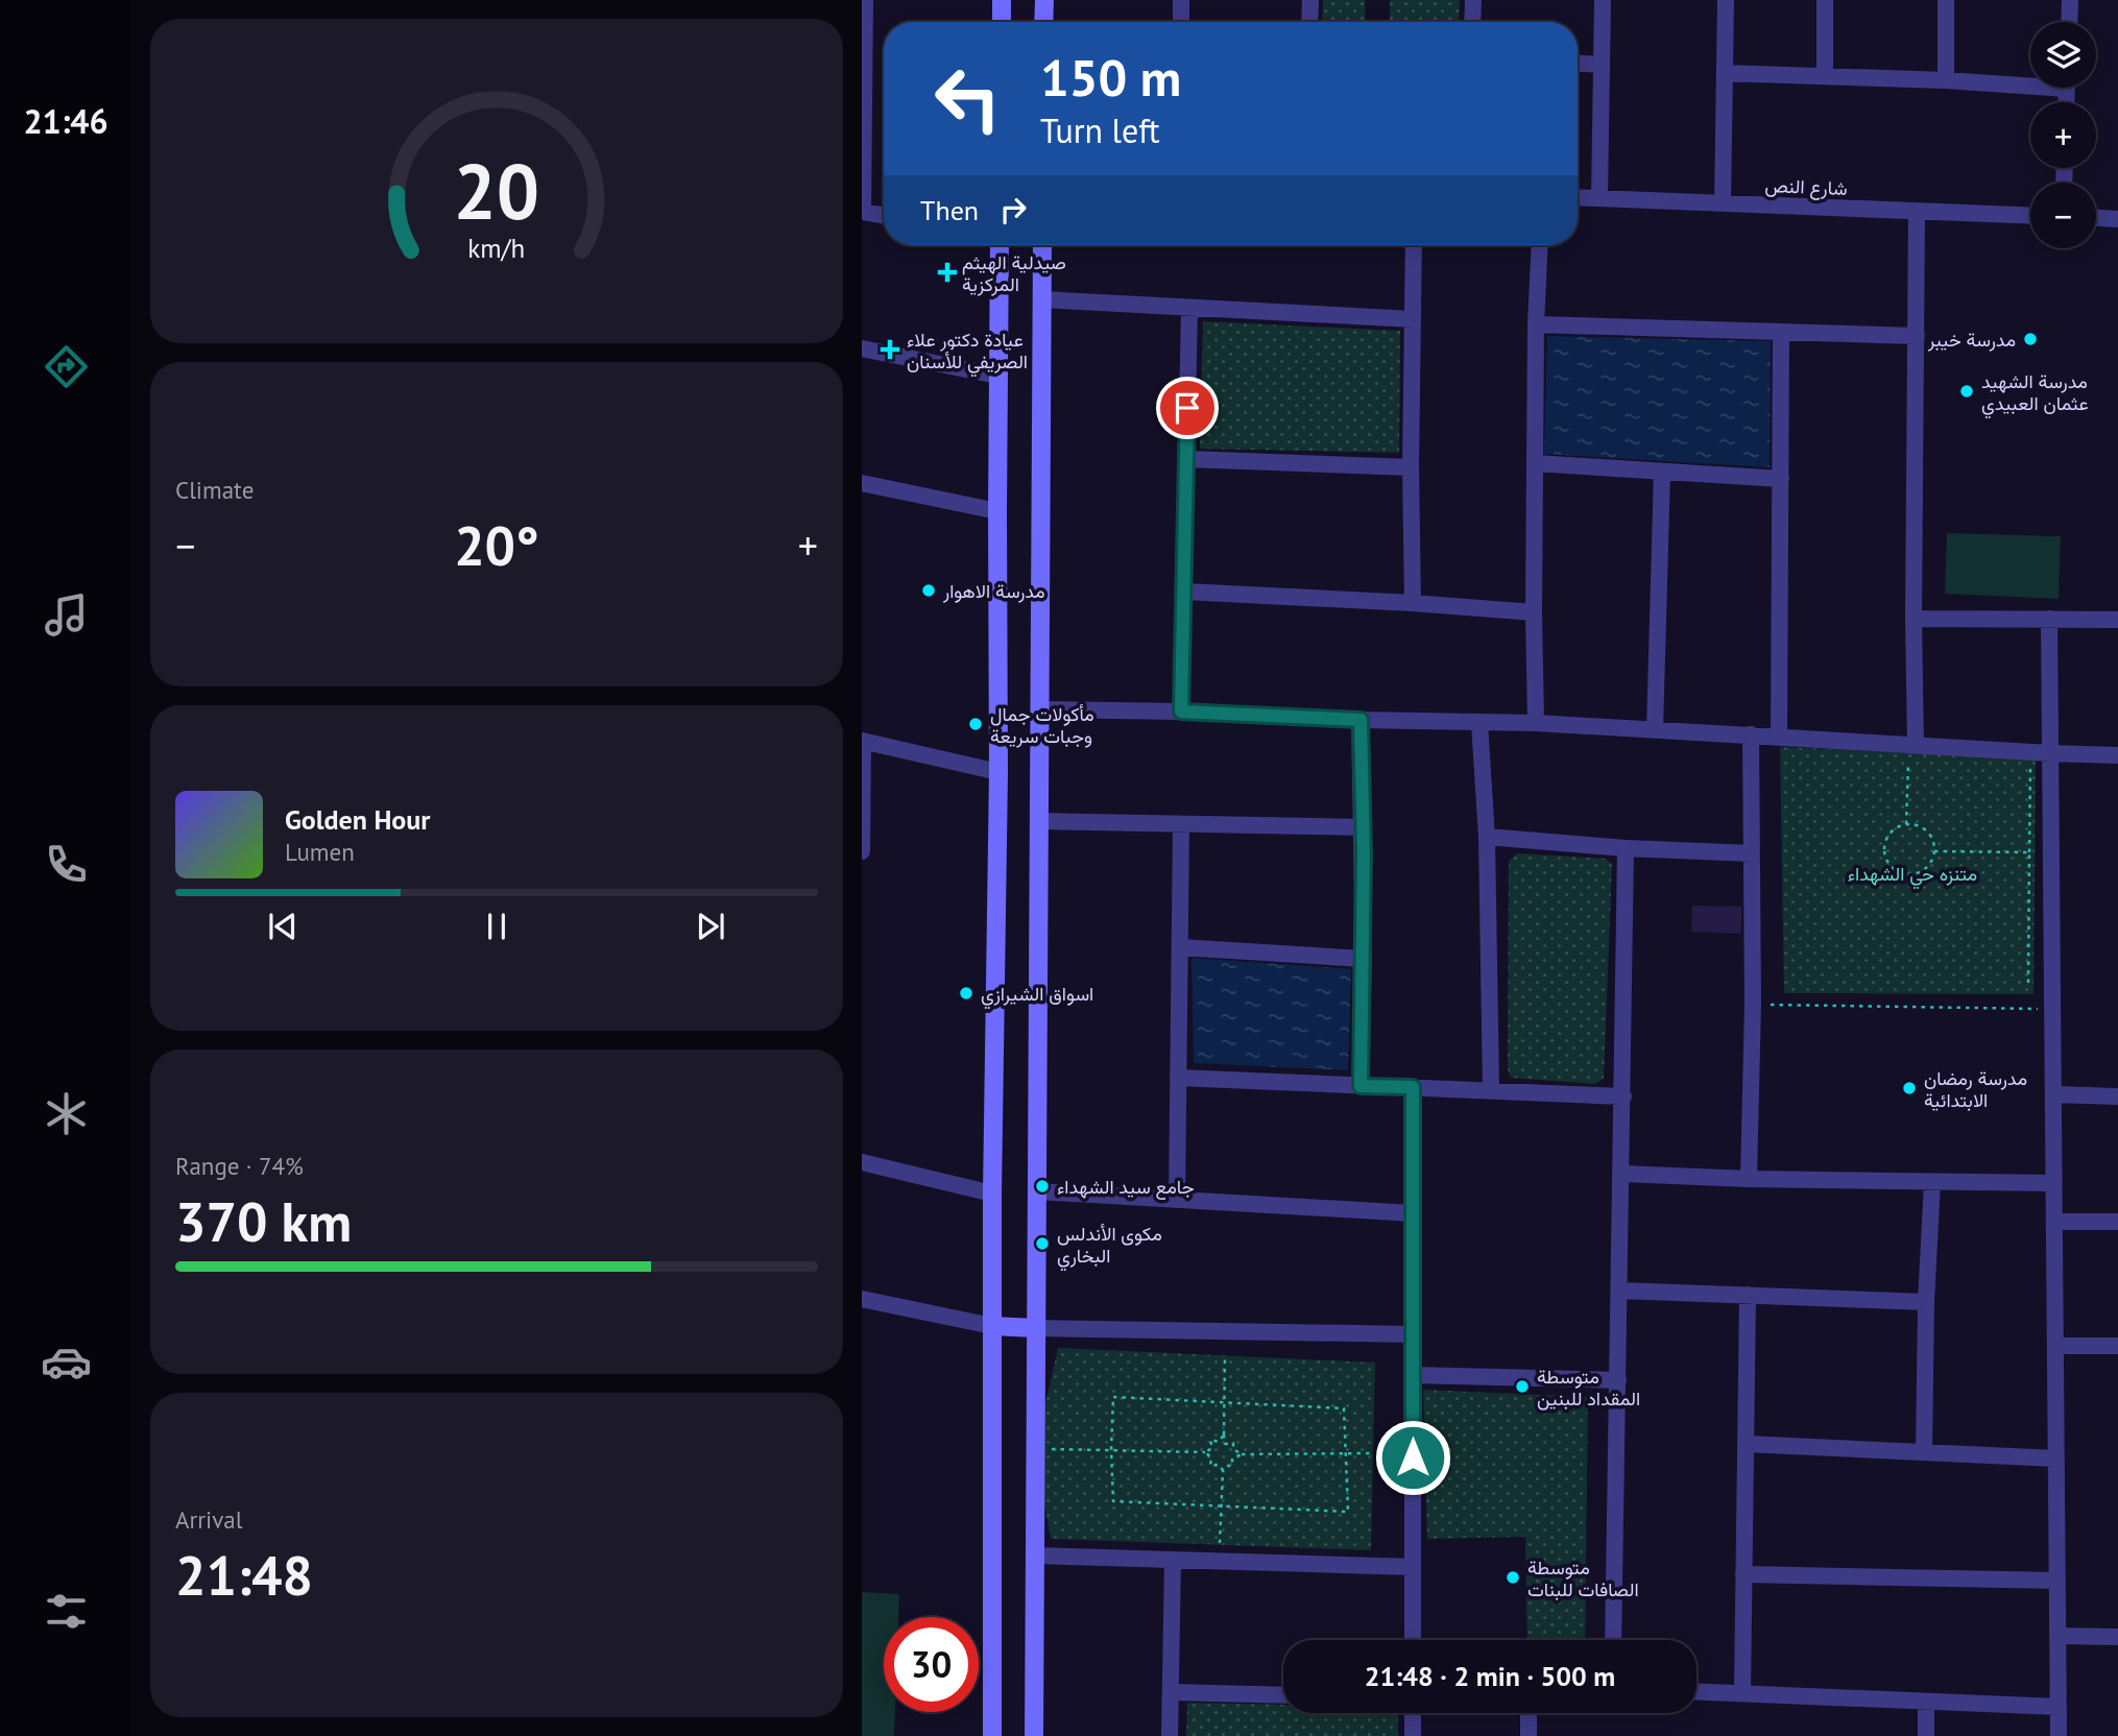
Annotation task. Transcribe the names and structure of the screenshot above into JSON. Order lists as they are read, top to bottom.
{
  "streets": {
    "street": ["شارع النص"]
  },
  "parks": ["متنزه حي الشهداء"],
  "places": {
    "health": ["صيدلية الهيثم المركزية", "عيادة دكتور علاء الصريفي للأسنان"],
    "other": [
      "مدرسة خيبر",
      "مدرسة الشهيد عثمان العبيدي",
      "مدرسة الاهوار",
      "مأكولات جمال وجبات سريعة",
      "اسواق الشيرازي",
      "مدرسة رمضان الابتدائية",
      "جامع سيد الشهداء",
      "مكوى الأندلس البخاري",
      "متوسطة المقداد للبنين",
      "متوسطة الصافات للبنات"
    ]
  },
  "page": {
    "tabs": "21:46",
    "map_buttons": ["+", "−"],
    "turn": ["150 m", "Turn left"],
    "then": "Then",
    "tile": [
      "Climate",
      ["Range · 74%", "370 km"],
      ["Arrival", "21:48"]
    ],
    "heat": ["−", "20°", "+"],
    "song": ["Golden Hour", "Lumen"],
    "limit": "30",
    "trip": "21:48 · 2 min · 500 m",
    "gauge": ["20", "km/h"]
  }
}
